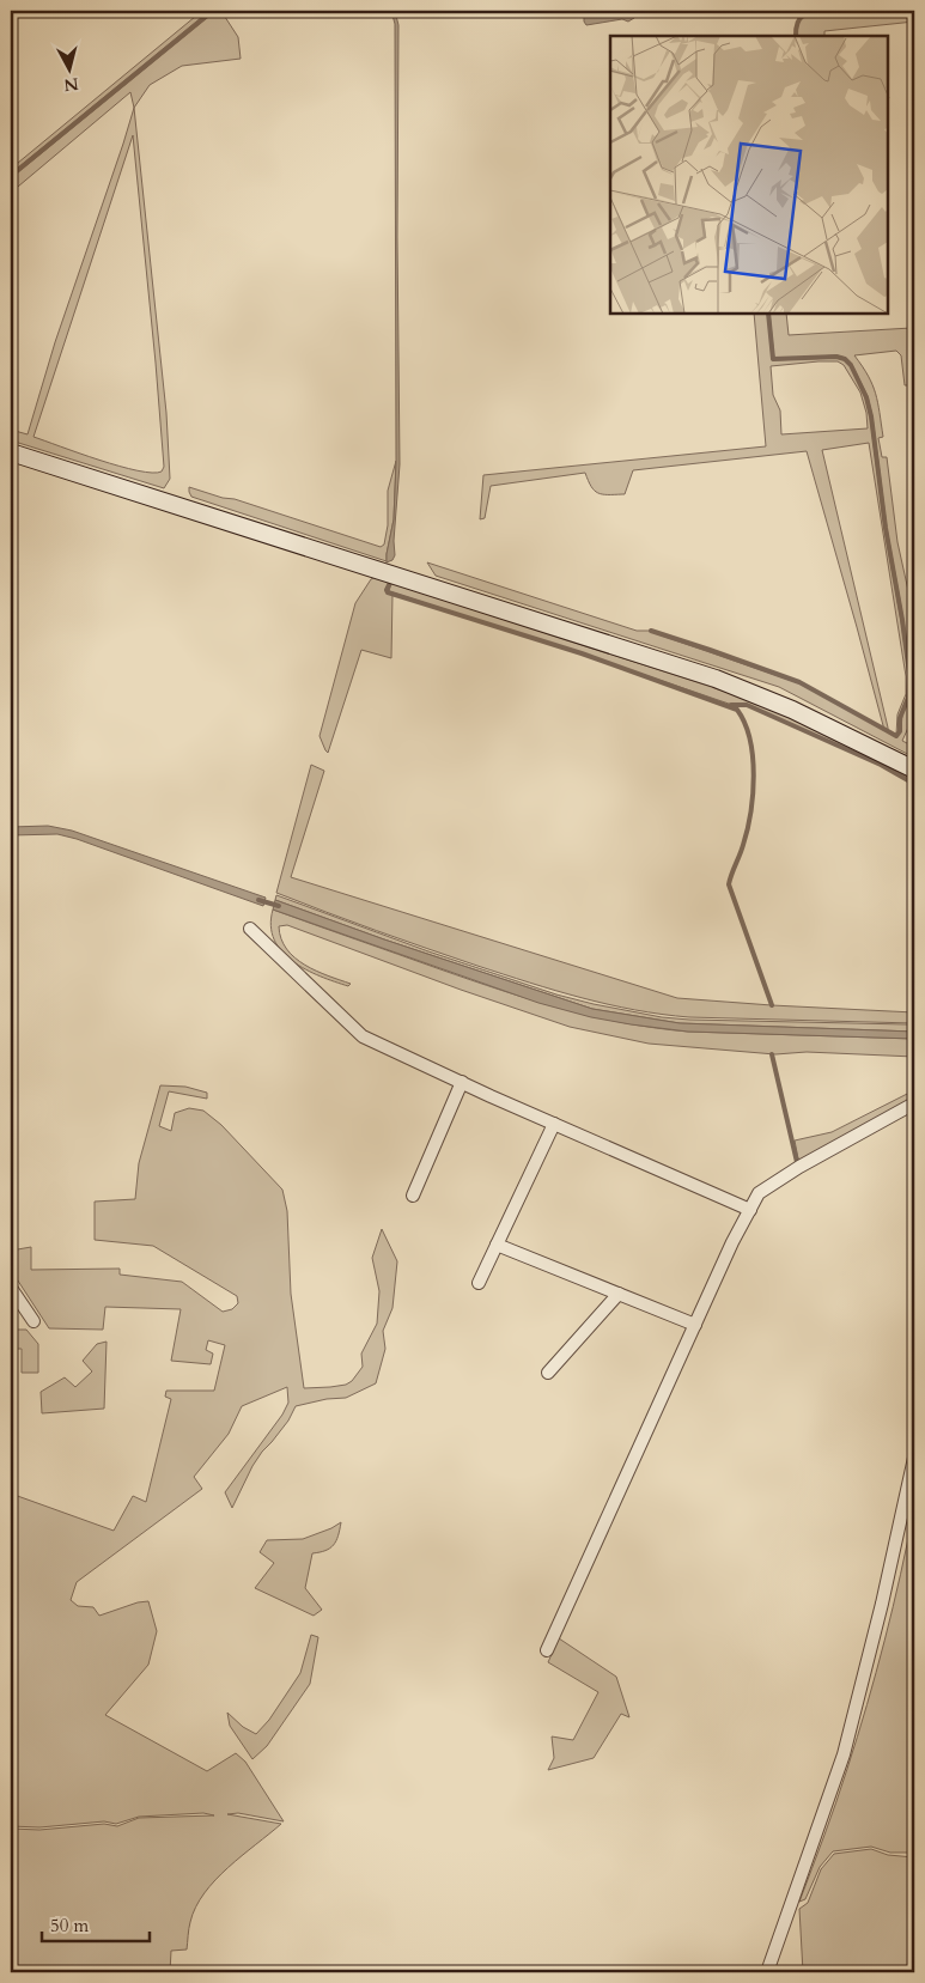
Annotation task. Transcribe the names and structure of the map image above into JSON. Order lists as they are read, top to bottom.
{
  "scale_bar": "50 m",
  "north": "bottom"
}
